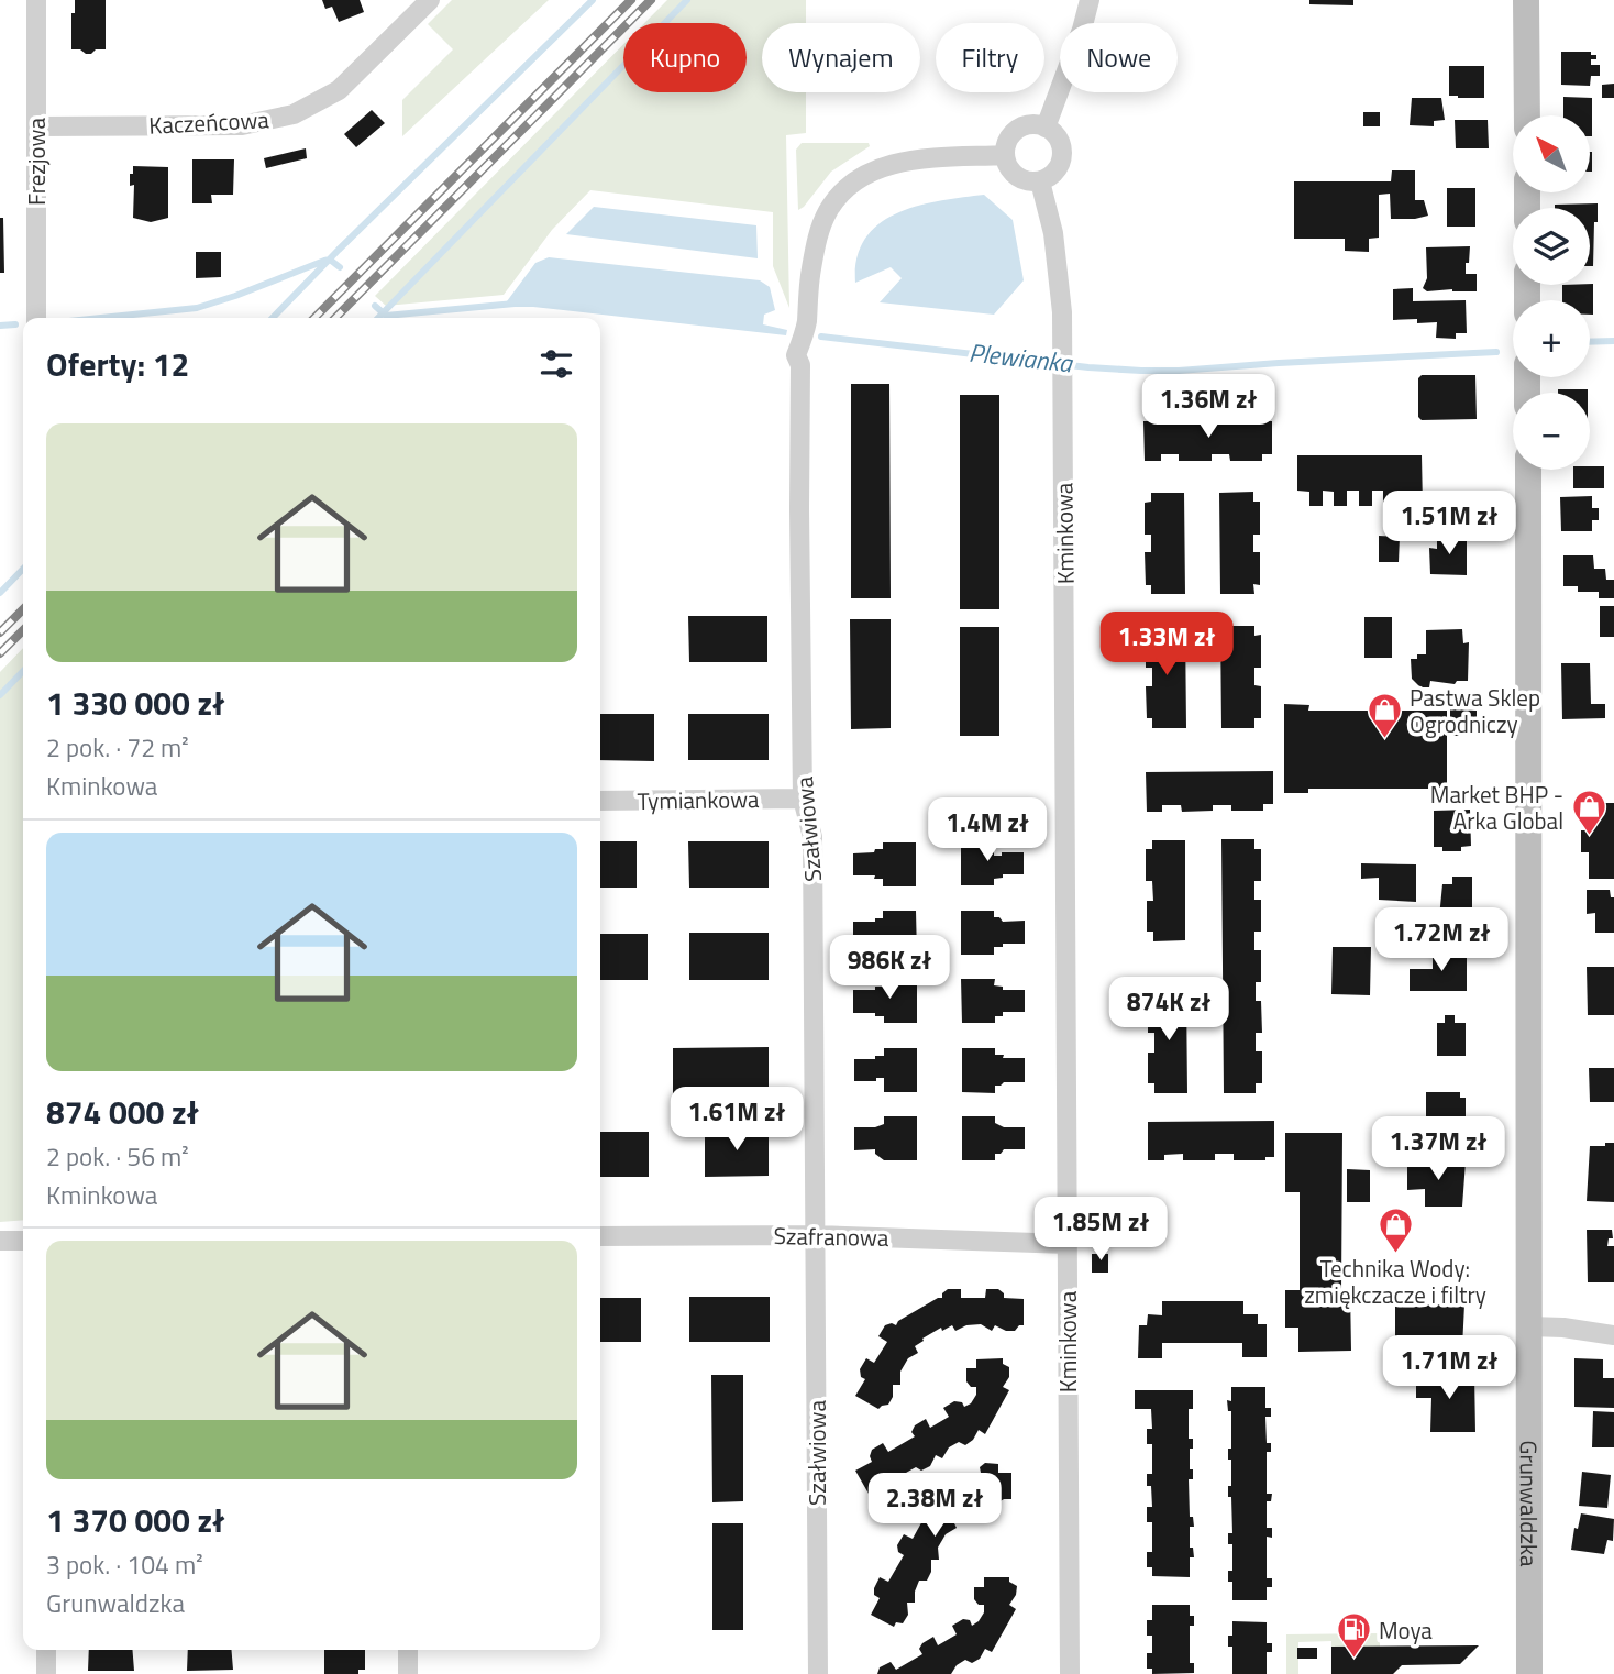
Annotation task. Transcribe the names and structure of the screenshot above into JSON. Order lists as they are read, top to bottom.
{
  "streets": {
    "street": [
      "Kaczeńcowa",
      "Frezjowa",
      "Kminkowa",
      "Tymiankowa",
      "Szałwiowa",
      "Szafranowa",
      "Grunwaldzka"
    ]
  },
  "crossings": [
    ["Kaczeńcowa", "Frezjowa"],
    ["Kminkowa", "Szałwiowa"],
    ["Kminkowa", "Szafranowa"],
    ["Tymiankowa", "Szałwiowa"],
    ["Szałwiowa", "Szafranowa"]
  ],
  "water": ["Plewianka"],
  "places": {
    "shop": ["Pastwa Sklep Ogrodniczy", "Market BHP - Arka Global", "Technika Wody: zmiękczacze i filtry"],
    "fuel station": ["Moya"]
  },
  "north": "top left",
  "page": {
    "chip": [
      "Kupno",
      "Wynajem",
      "Filtry",
      "Nowe"
    ],
    "map_buttons": ["+", "−"],
    "heading": "Oferty: 12",
    "price": [
      "1.36M zł",
      "1.51M zł",
      "1.33M zł",
      "1.4M zł",
      "1.72M zł",
      "986K zł",
      "874K zł",
      "1.61M zł",
      "1.37M zł",
      "1.85M zł",
      "1.71M zł",
      "2.38M zł"
    ],
    "list": [
      {
        "name": "1 330 000 zł",
        "note": "2 pok. · 72 m² · Kminkowa"
      },
      {
        "name": "874 000 zł",
        "note": "2 pok. · 56 m² · Kminkowa"
      },
      {
        "name": "1 370 000 zł",
        "note": "3 pok. · 104 m² · Grunwaldzka"
      }
    ]
  }
}
